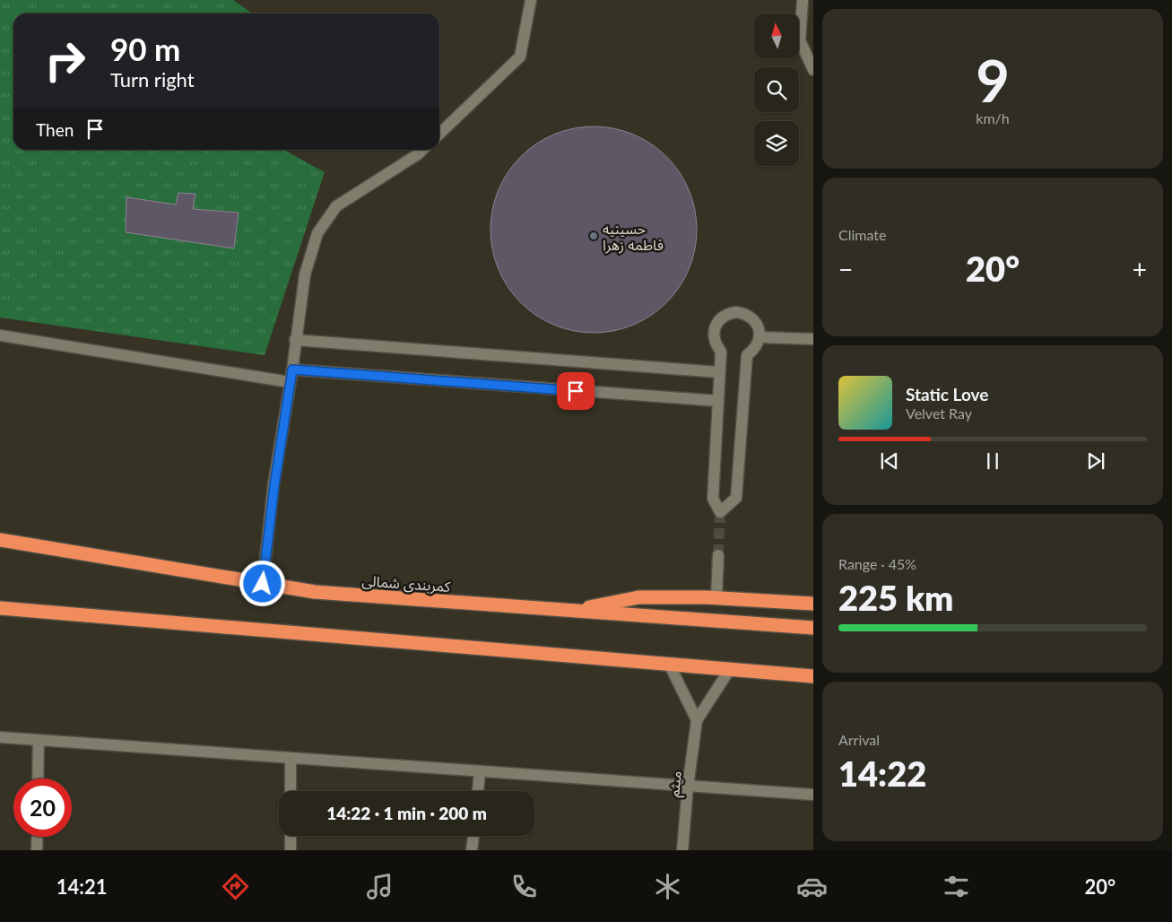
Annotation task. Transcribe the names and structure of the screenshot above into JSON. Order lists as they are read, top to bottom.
{
  "streets": {
    "highway": ["کمربندی شمالی"],
    "street": ["میثم"]
  },
  "places": ["حسینیه فاطمه زهرا"],
  "north": "top",
  "page": {
    "tile": [
      ["9", "km/h"],
      "Climate",
      ["Range · 45%", "225 km"],
      ["Arrival", "14:22"]
    ],
    "turn": ["90 m", "Turn right"],
    "then": "Then",
    "heat": ["−", "20°", "+"],
    "song": ["Static Love", "Velvet Ray"],
    "limit": "20",
    "trip": "14:22 · 1 min · 200 m",
    "tabs": ["14:21", "20°"]
  }
}
